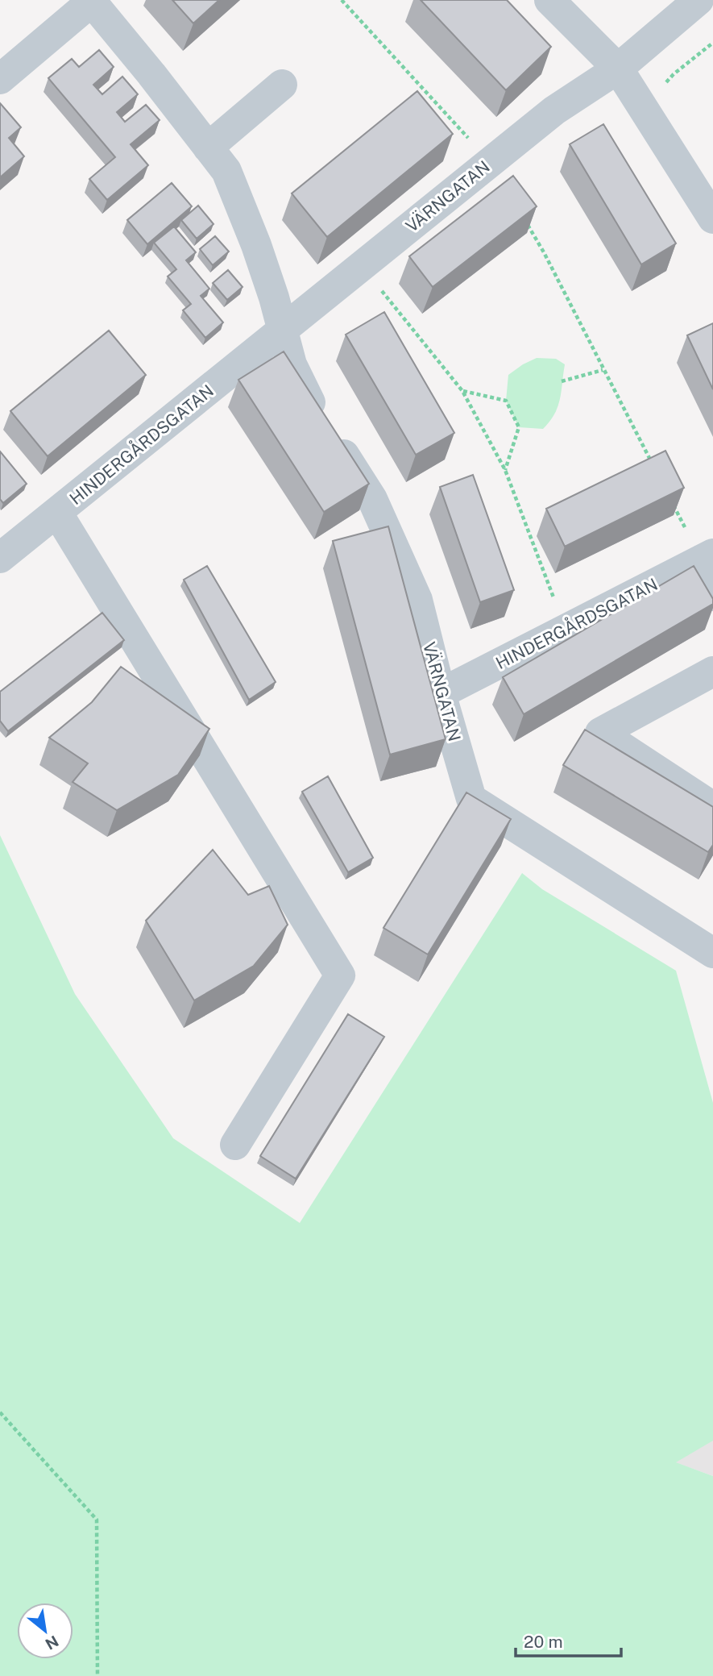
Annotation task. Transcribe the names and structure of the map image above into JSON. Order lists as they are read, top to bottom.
{
  "streets": {
    "street": ["VÄRNGATAN", "HINDERGÅRDSGATAN"]
  },
  "crossings": [
    ["VÄRNGATAN", "HINDERGÅRDSGATAN"]
  ],
  "scale_bar": "20 m",
  "north": "bottom right"
}
